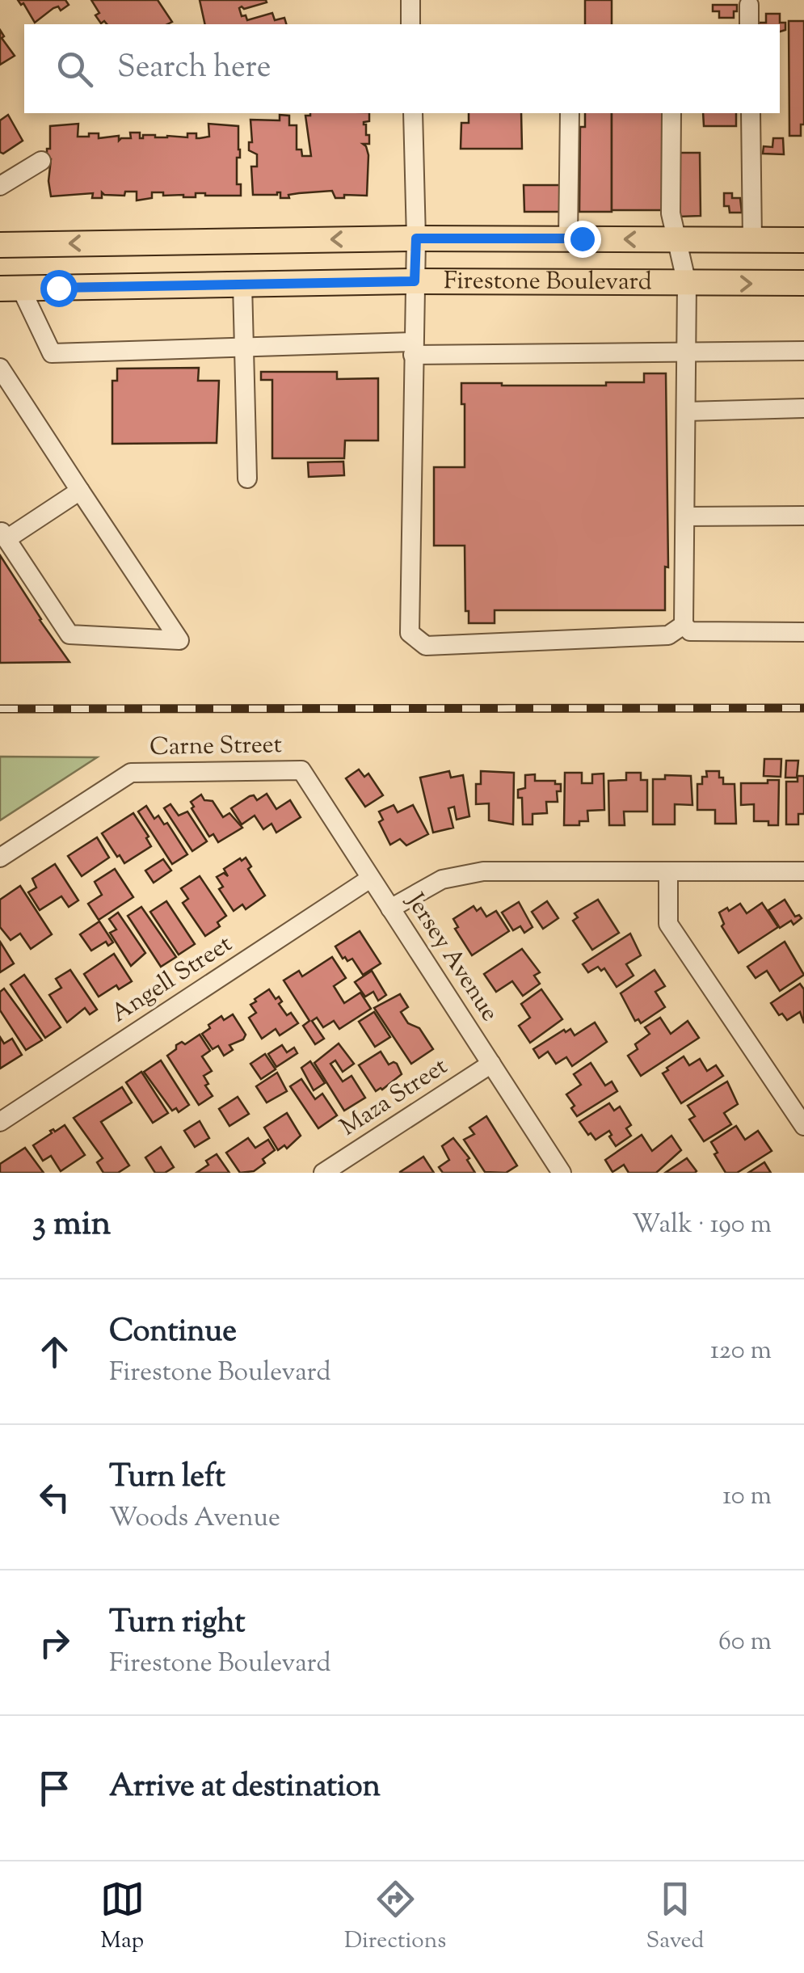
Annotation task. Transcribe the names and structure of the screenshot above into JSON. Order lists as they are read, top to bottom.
{
  "streets": {
    "main road": ["Firestone Boulevard"],
    "street": [
      "Carne Street",
      "Jersey Avenue",
      "Angell Street",
      "Maza Street"
    ]
  },
  "crossings": [
    ["Carne Street", "Jersey Avenue"],
    ["Jersey Avenue", "Angell Street"],
    ["Jersey Avenue", "Maza Street"]
  ],
  "page": {
    "search": "Search here",
    "heading": ["3 min", "Walk · 190 m"],
    "list": [
      ["Continue", "Firestone Boulevard", "120 m"],
      ["Turn left", "Woods Avenue", "10 m"],
      ["Turn right", "Firestone Boulevard", "60 m"],
      "Arrive at destination"
    ],
    "nav": ["Map", "Directions", "Saved"]
  }
}
